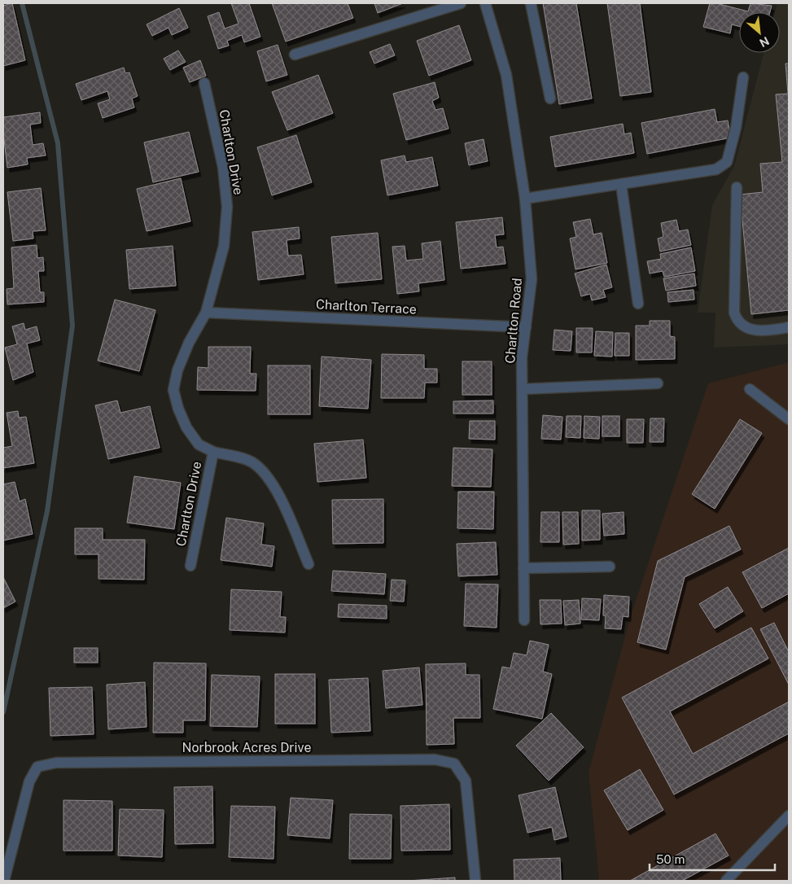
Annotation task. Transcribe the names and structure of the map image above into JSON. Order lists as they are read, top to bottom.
{
  "streets": {
    "street": [
      "Charlton Drive",
      "Charlton Terrace",
      "Charlton Road",
      "Norbrook Acres Drive"
    ]
  },
  "crossings": [
    ["Charlton Drive", "Charlton Terrace"],
    ["Charlton Terrace", "Charlton Road"]
  ],
  "scale_bar": "50 m",
  "north": "bottom right"
}
